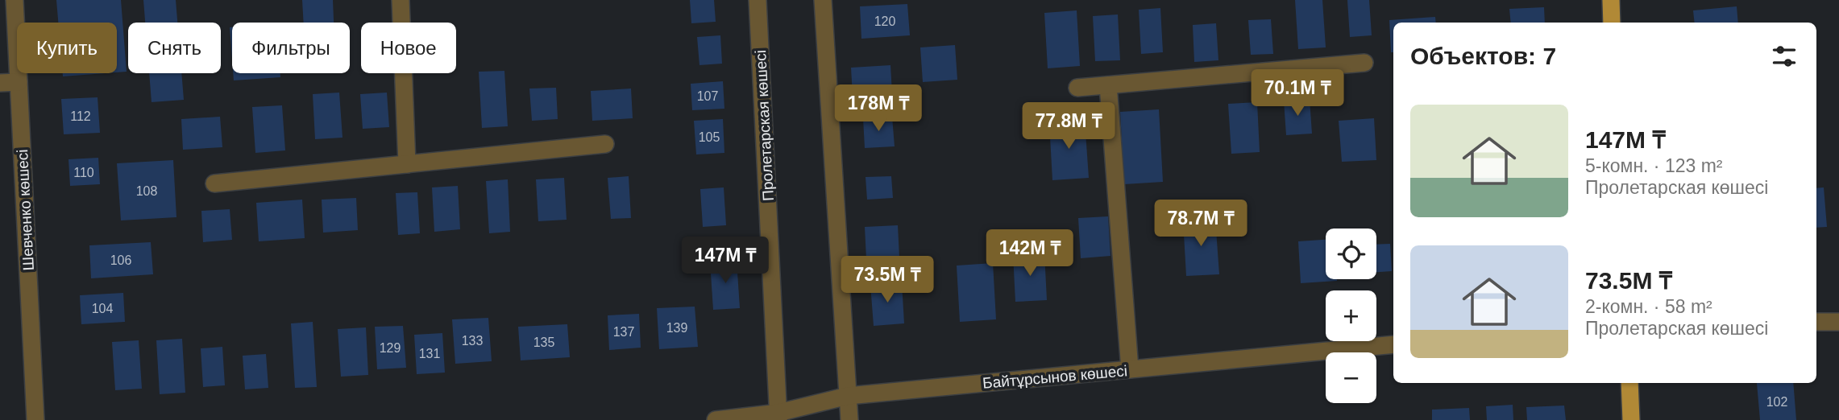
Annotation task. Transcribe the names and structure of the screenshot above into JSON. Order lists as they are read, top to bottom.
{
  "streets": {
    "street": ["Пролетарская көшесі", "Шевченко көшесі", "Байтұрсынов көшесі"]
  },
  "crossings": [
    ["Пролетарская көшесі", "Байтұрсынов көшесі"]
  ],
  "house_numbers": [
    "120",
    "107",
    "112",
    "105",
    "110",
    "108",
    "106",
    "104",
    "139",
    "137",
    "133",
    "135",
    "129",
    "131",
    "102"
  ],
  "page": {
    "chip": [
      "Купить",
      "Снять",
      "Фильтры",
      "Новое"
    ],
    "heading": "Объектов: 7",
    "price": [
      "70.1M ₸",
      "178M ₸",
      "77.8M ₸",
      "78.7M ₸",
      "142M ₸",
      "147M ₸",
      "73.5M ₸"
    ],
    "list": [
      {
        "name": "147M ₸",
        "note": "5-комн. · 123 m² · Пролетарская көшесі"
      },
      {
        "name": "73.5M ₸",
        "note": "2-комн. · 58 m² · Пролетарская көшесі"
      }
    ],
    "map_buttons": ["+", "−"]
  }
}
